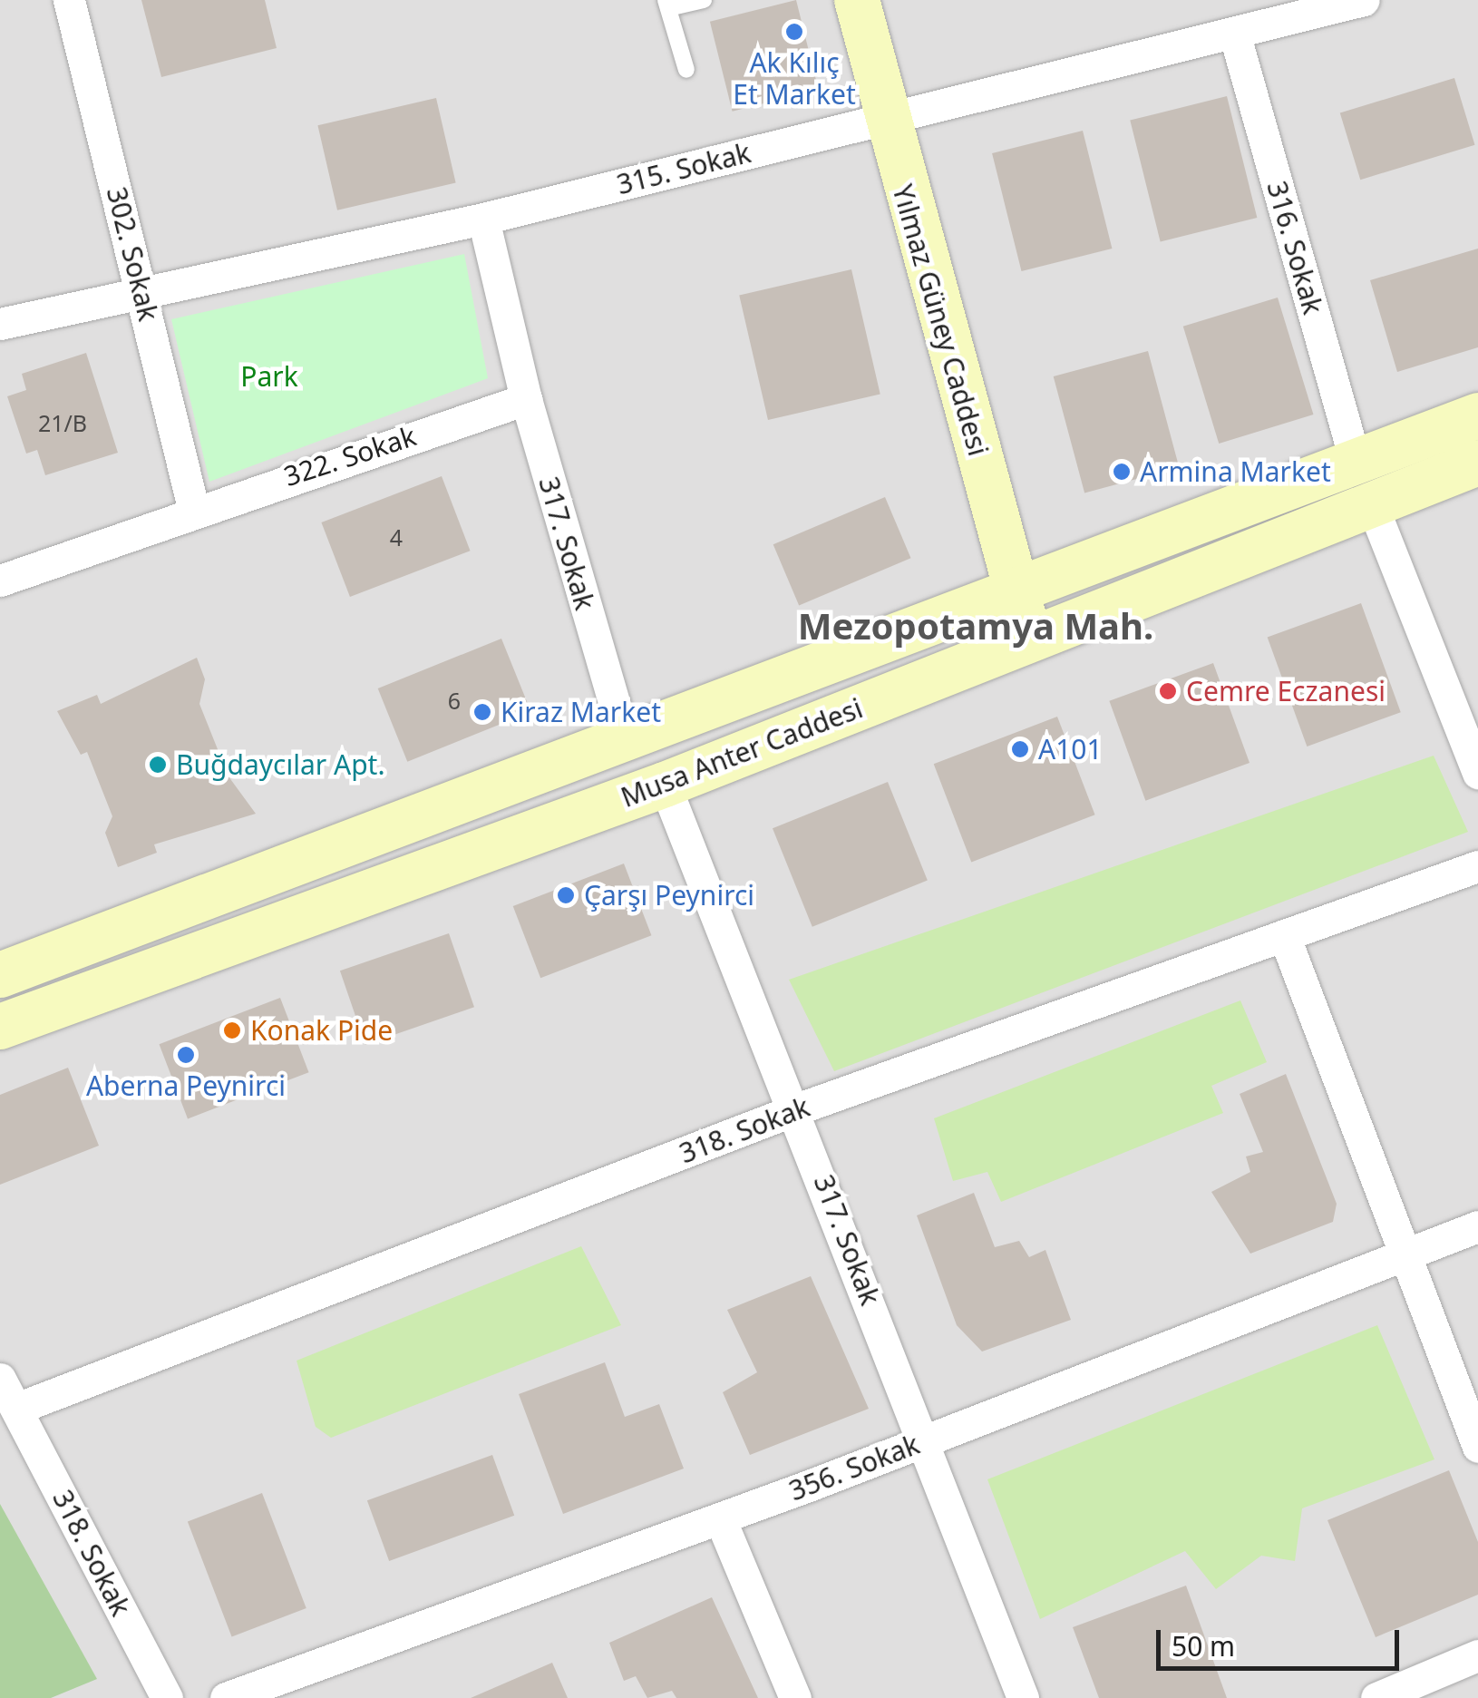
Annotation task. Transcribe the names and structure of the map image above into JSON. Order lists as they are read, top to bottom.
{
  "streets": {
    "main road": ["Yılmaz Güney Caddesi", "Musa Anter Caddesi"],
    "street": [
      "315. Sokak",
      "316. Sokak",
      "302. Sokak",
      "322. Sokak",
      "317. Sokak",
      "318. Sokak",
      "356. Sokak"
    ]
  },
  "crossings": [
    ["315. Sokak", "316. Sokak"],
    ["315. Sokak", "302. Sokak"],
    ["315. Sokak", "Yılmaz Güney Caddesi"],
    ["316. Sokak", "Musa Anter Caddesi"],
    ["302. Sokak", "322. Sokak"],
    ["Yılmaz Güney Caddesi", "Musa Anter Caddesi"],
    ["322. Sokak", "317. Sokak"],
    ["317. Sokak", "Musa Anter Caddesi"],
    ["317. Sokak", "318. Sokak"],
    ["317. Sokak", "356. Sokak"]
  ],
  "districts": ["Mezopotamya Mah."],
  "parks": ["Park"],
  "places": [
    "Ak Kılıç Et Market",
    "Armina Market",
    "Cemre Eczanesi",
    "Kiraz Market",
    "A101",
    "Buğdaycılar Apt.",
    "Çarşı Peynirci",
    "Konak Pide",
    "Aberna Peynirci"
  ],
  "house_numbers": ["21/B", "4", "6"],
  "scale_bar": "50 m"
}
